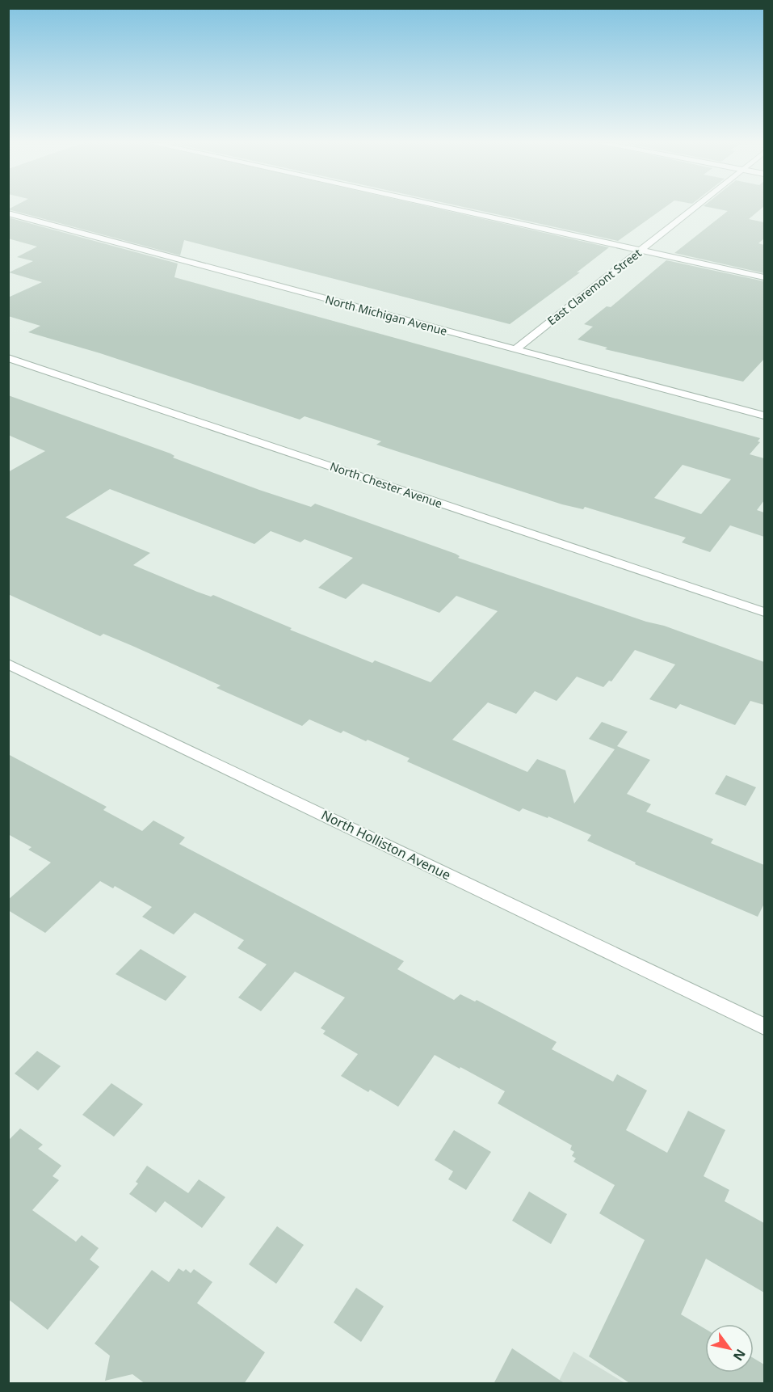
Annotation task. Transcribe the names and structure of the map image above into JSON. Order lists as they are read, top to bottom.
{
  "streets": {
    "street": [
      "East Claremont Street",
      "North Michigan Avenue",
      "North Chester Avenue",
      "North Holliston Avenue"
    ]
  },
  "crossings": [
    ["East Claremont Street", "North Michigan Avenue"]
  ],
  "north": "bottom right"
}
